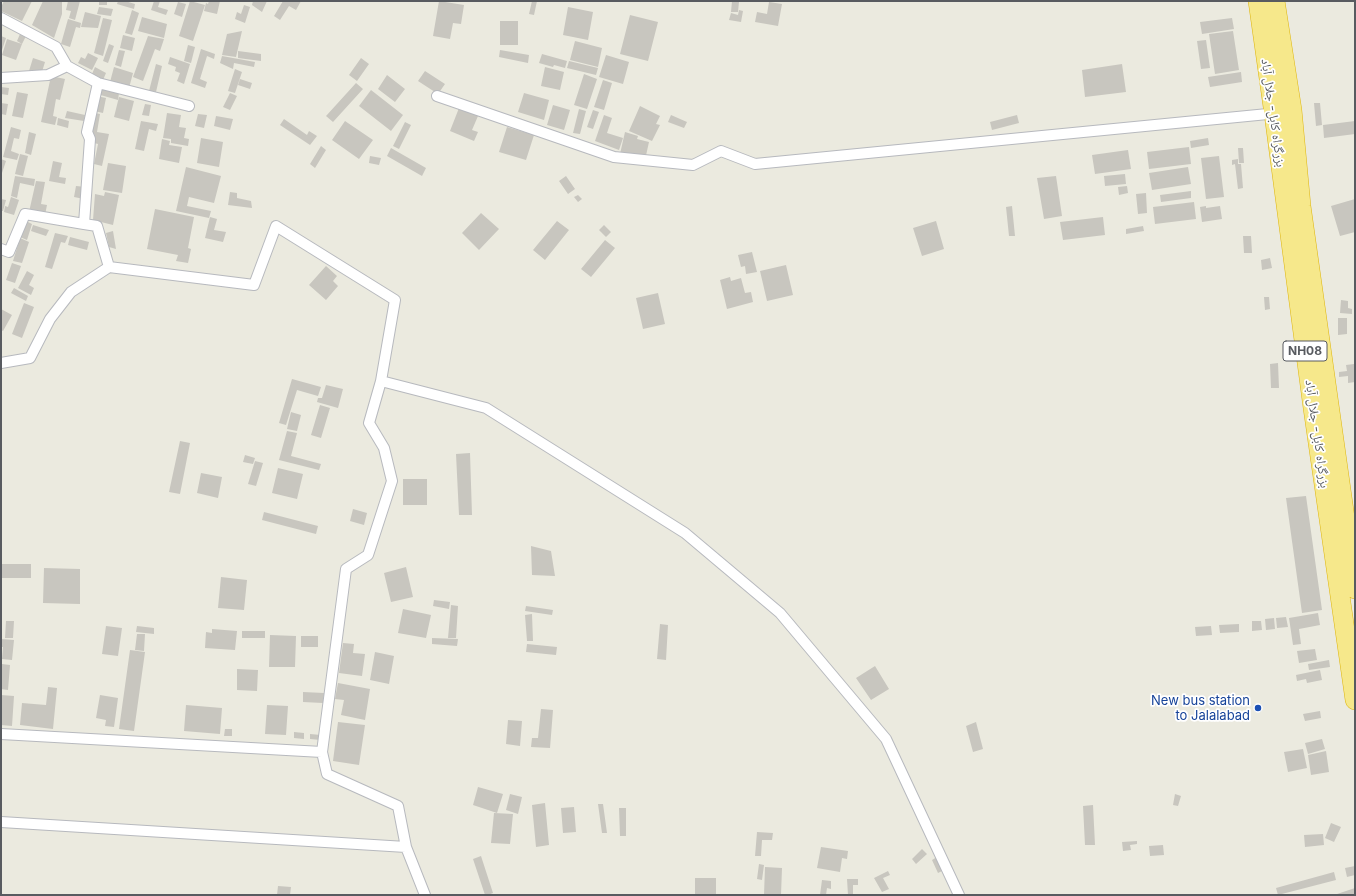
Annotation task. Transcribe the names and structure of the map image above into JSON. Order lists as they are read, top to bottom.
{
  "streets": {
    "highway": ["بزرگراه کابل- جلال آباد", "NH08"]
  },
  "places": ["New bus station to Jalalabad"]
}
